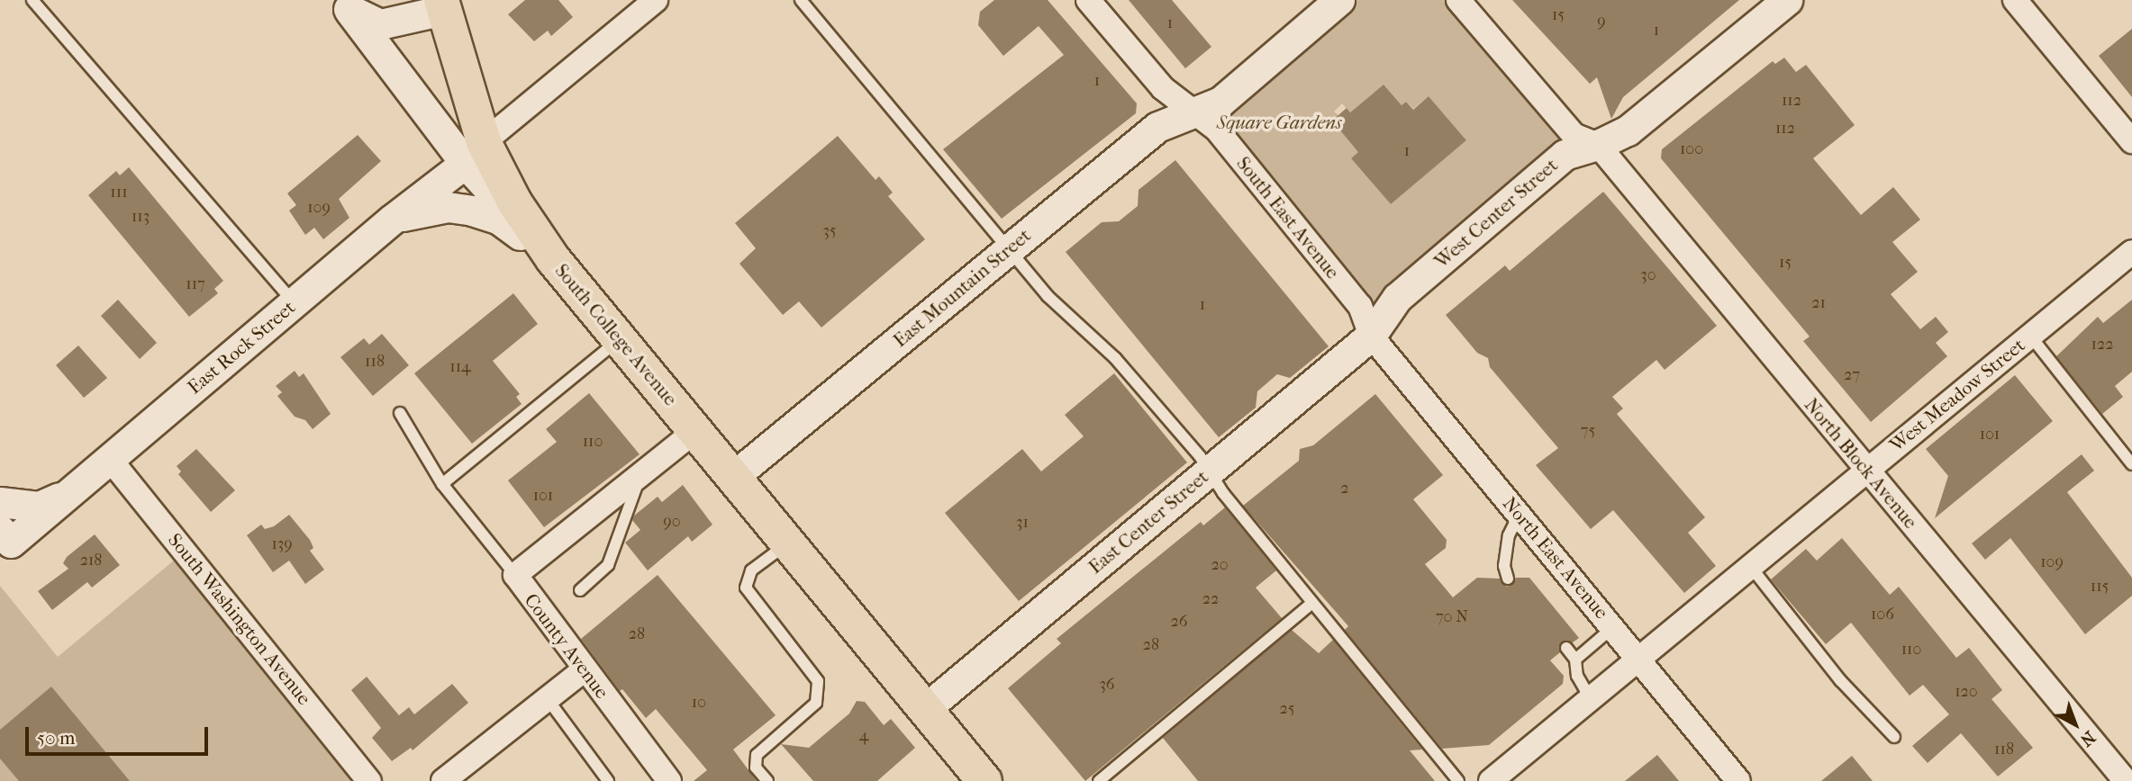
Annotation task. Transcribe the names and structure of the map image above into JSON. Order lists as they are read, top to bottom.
{
  "streets": {
    "main road": ["South College Avenue"],
    "street": [
      "West Center Street",
      "South East Avenue",
      "East Mountain Street",
      "East Rock Street",
      "West Meadow Street",
      "North Block Avenue",
      "East Center Street",
      "North East Avenue",
      "South Washington Avenue",
      "County Avenue"
    ]
  },
  "crossings": [
    ["West Center Street", "South East Avenue"],
    ["West Center Street", "North Block Avenue"],
    ["West Center Street", "East Center Street"],
    ["West Center Street", "North East Avenue"],
    ["South East Avenue", "East Mountain Street"],
    ["South East Avenue", "East Center Street"],
    ["South East Avenue", "North East Avenue"],
    ["East Mountain Street", "South College Avenue"],
    ["South College Avenue", "East Rock Street"],
    ["South College Avenue", "East Center Street"],
    ["South College Avenue", "County Avenue"],
    ["East Rock Street", "South Washington Avenue"],
    ["West Meadow Street", "North Block Avenue"],
    ["West Meadow Street", "North East Avenue"],
    ["East Center Street", "North East Avenue"]
  ],
  "parks": ["Square Gardens"],
  "house_numbers": [
    "15",
    "9",
    "1",
    "1",
    "1",
    "112",
    "112",
    "100",
    "1",
    "111",
    "109",
    "113",
    "35",
    "15",
    "30",
    "117",
    "21",
    "1",
    "122",
    "118",
    "114",
    "27",
    "75",
    "101",
    "110",
    "2",
    "101",
    "90",
    "31",
    "139",
    "218",
    "109",
    "20",
    "115",
    "22",
    "106",
    "70 N",
    "26",
    "28",
    "28",
    "110",
    "36",
    "120",
    "10",
    "25",
    "4",
    "118"
  ],
  "scale_bar": "50 m",
  "north": "bottom right"
}
